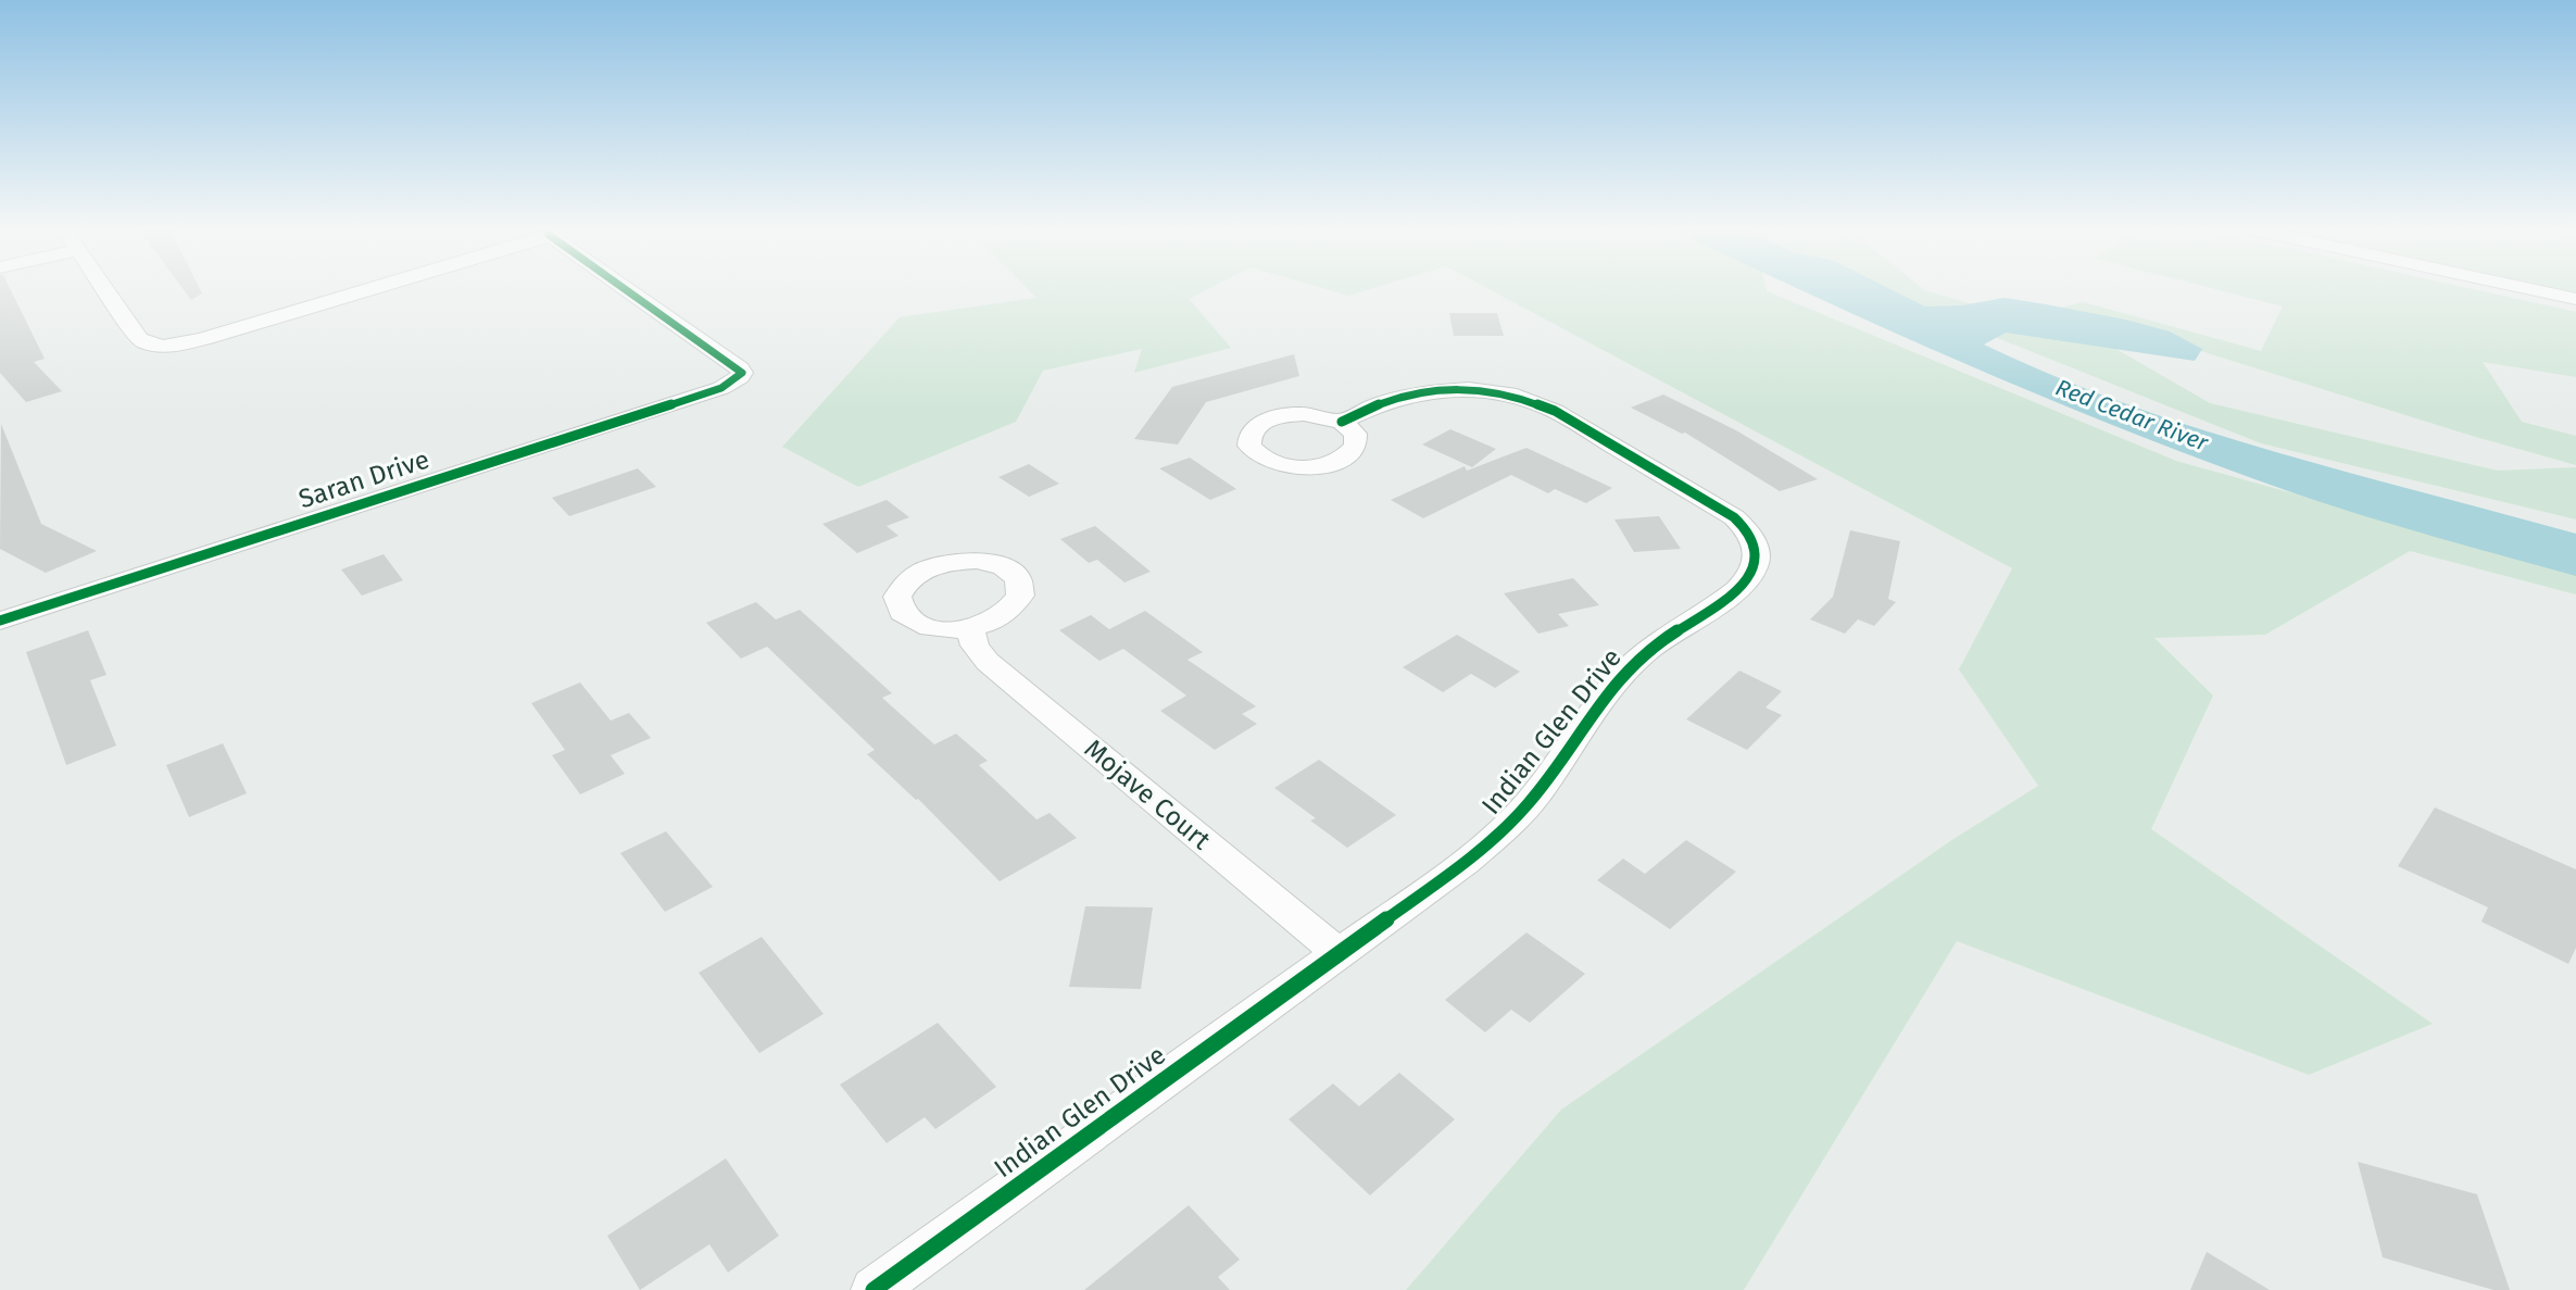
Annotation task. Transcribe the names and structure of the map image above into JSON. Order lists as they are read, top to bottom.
{
  "streets": {
    "street": ["Saran Drive", "Indian Glen Drive", "Mojave Court"]
  },
  "crossings": [
    ["Indian Glen Drive", "Mojave Court"]
  ],
  "water": ["Red Cedar River"]
}
